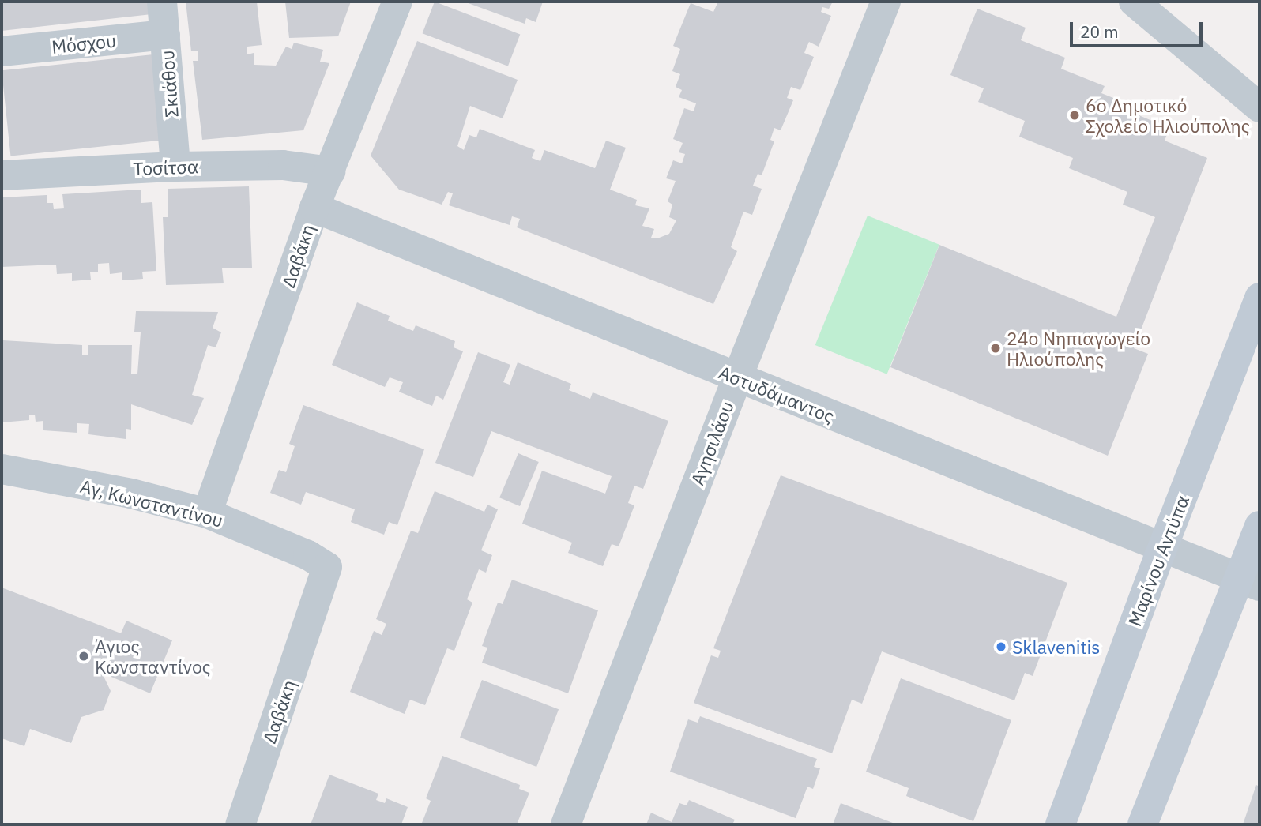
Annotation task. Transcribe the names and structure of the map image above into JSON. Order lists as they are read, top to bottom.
{
  "streets": {
    "main road": ["Μαρίνου Αντύπα"],
    "street": [
      "Μόσχου",
      "Σκιάθου",
      "Τοσίτσα",
      "Δαβάκη",
      "Αστυδάμαντος",
      "Αγησιλάου",
      "Αγ, Κωνσταντίνου"
    ]
  },
  "crossings": [
    ["Μόσχου", "Σκιάθου"],
    ["Σκιάθου", "Τοσίτσα"],
    ["Τοσίτσα", "Δαβάκη"],
    ["Δαβάκη", "Αστυδάμαντος"],
    ["Δαβάκη", "Αγ, Κωνσταντίνου"],
    ["Αστυδάμαντος", "Αγησιλάου"],
    ["Αστυδάμαντος", "Μαρίνου Αντύπα"]
  ],
  "places": [
    "6ο Δημοτικό Σχολείο Ηλιούπολης",
    "24ο Νηπιαγωγείο Ηλιούπολης",
    "Sklavenitis",
    "Άγιος Κωνσταντίνος"
  ],
  "scale_bar": "20 m"
}
